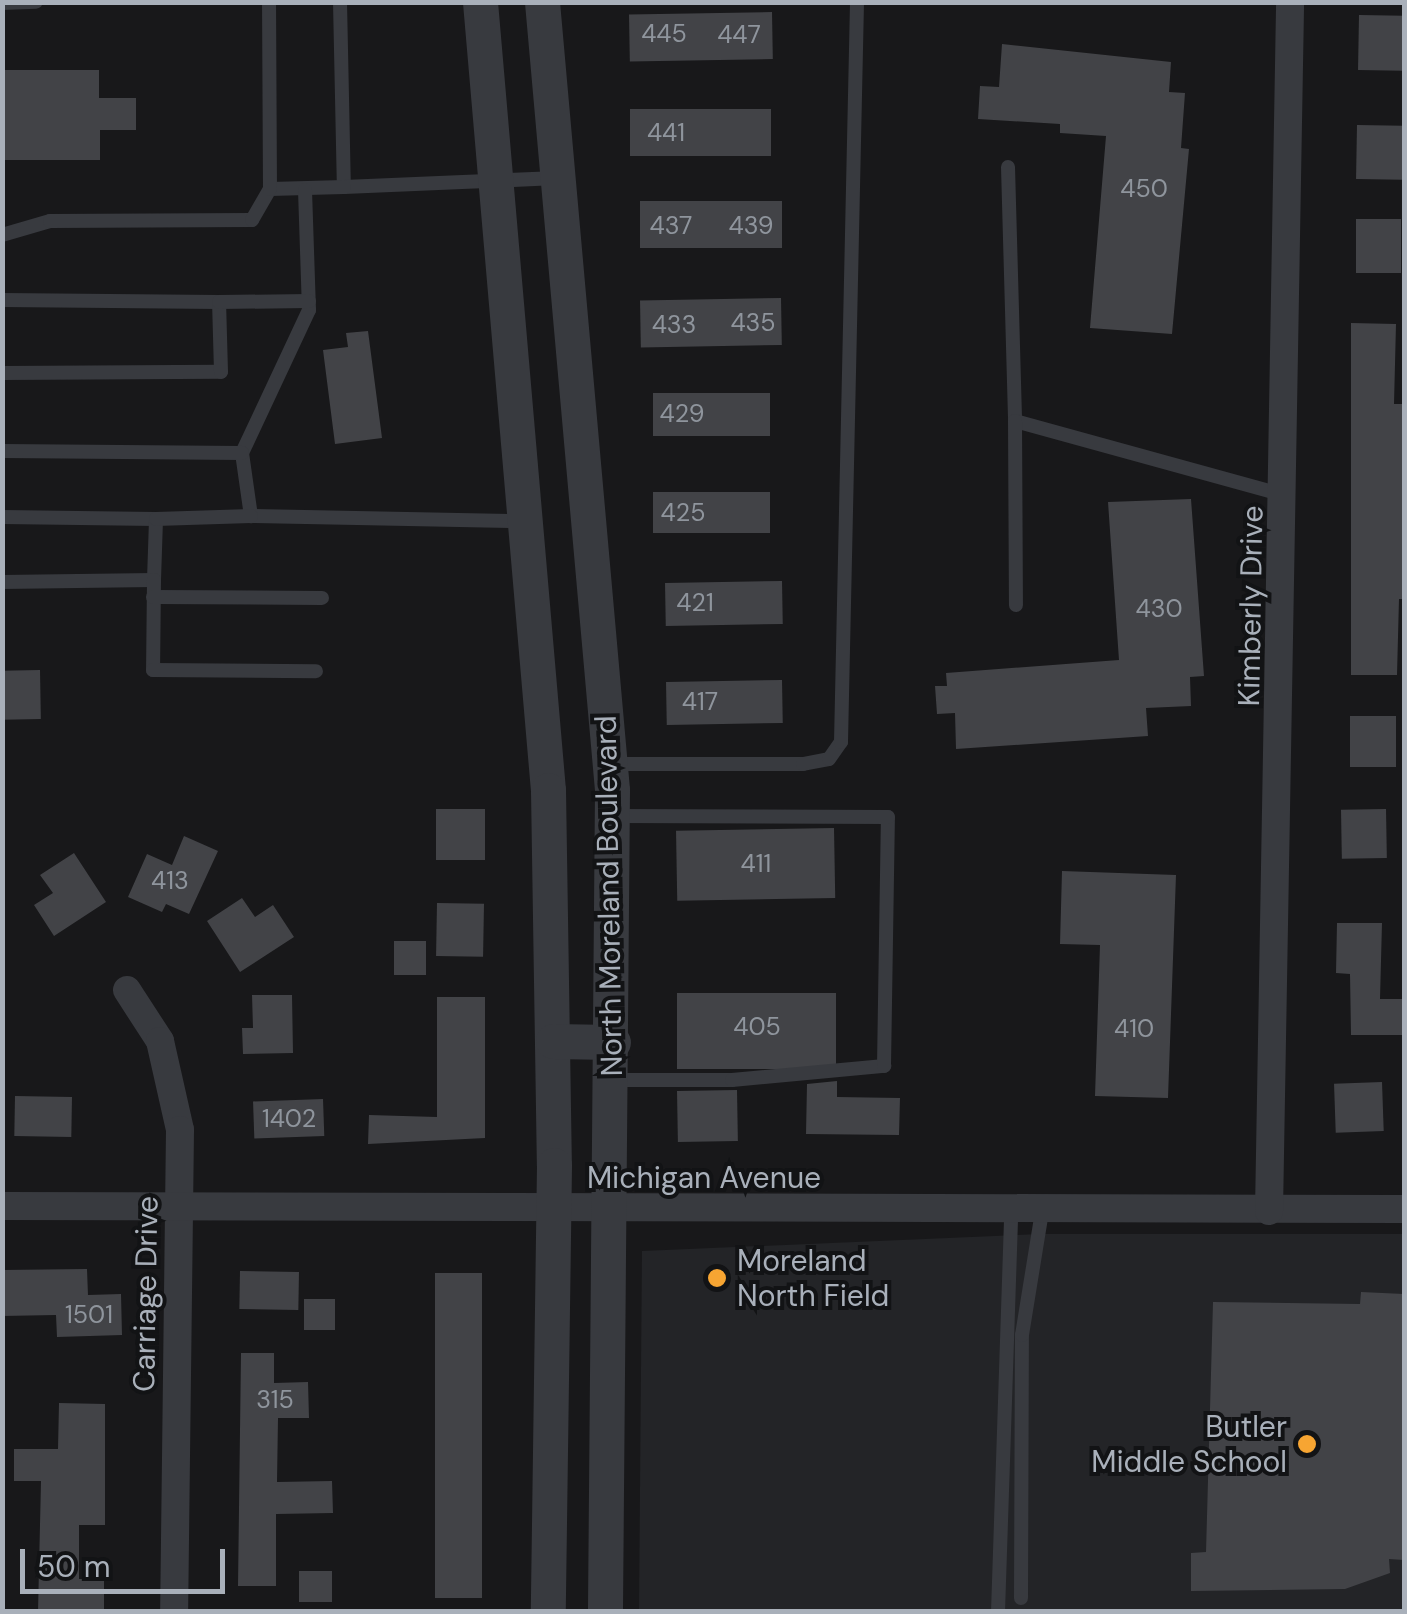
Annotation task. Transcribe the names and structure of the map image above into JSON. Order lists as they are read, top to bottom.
{
  "streets": {
    "street": [
      "Kimberly Drive",
      "North Moreland Boulevard",
      "Michigan Avenue",
      "Carriage Drive"
    ]
  },
  "crossings": [
    ["Kimberly Drive", "Michigan Avenue"],
    ["North Moreland Boulevard", "Michigan Avenue"],
    ["Michigan Avenue", "Carriage Drive"]
  ],
  "places": ["Moreland North Field", "Butler Middle School"],
  "house_numbers": [
    "445",
    "447",
    "441",
    "450",
    "437",
    "439",
    "435",
    "433",
    "429",
    "425",
    "421",
    "430",
    "417",
    "411",
    "413",
    "405",
    "410",
    "1402",
    "1501",
    "315"
  ],
  "scale_bar": "50 m"
}
